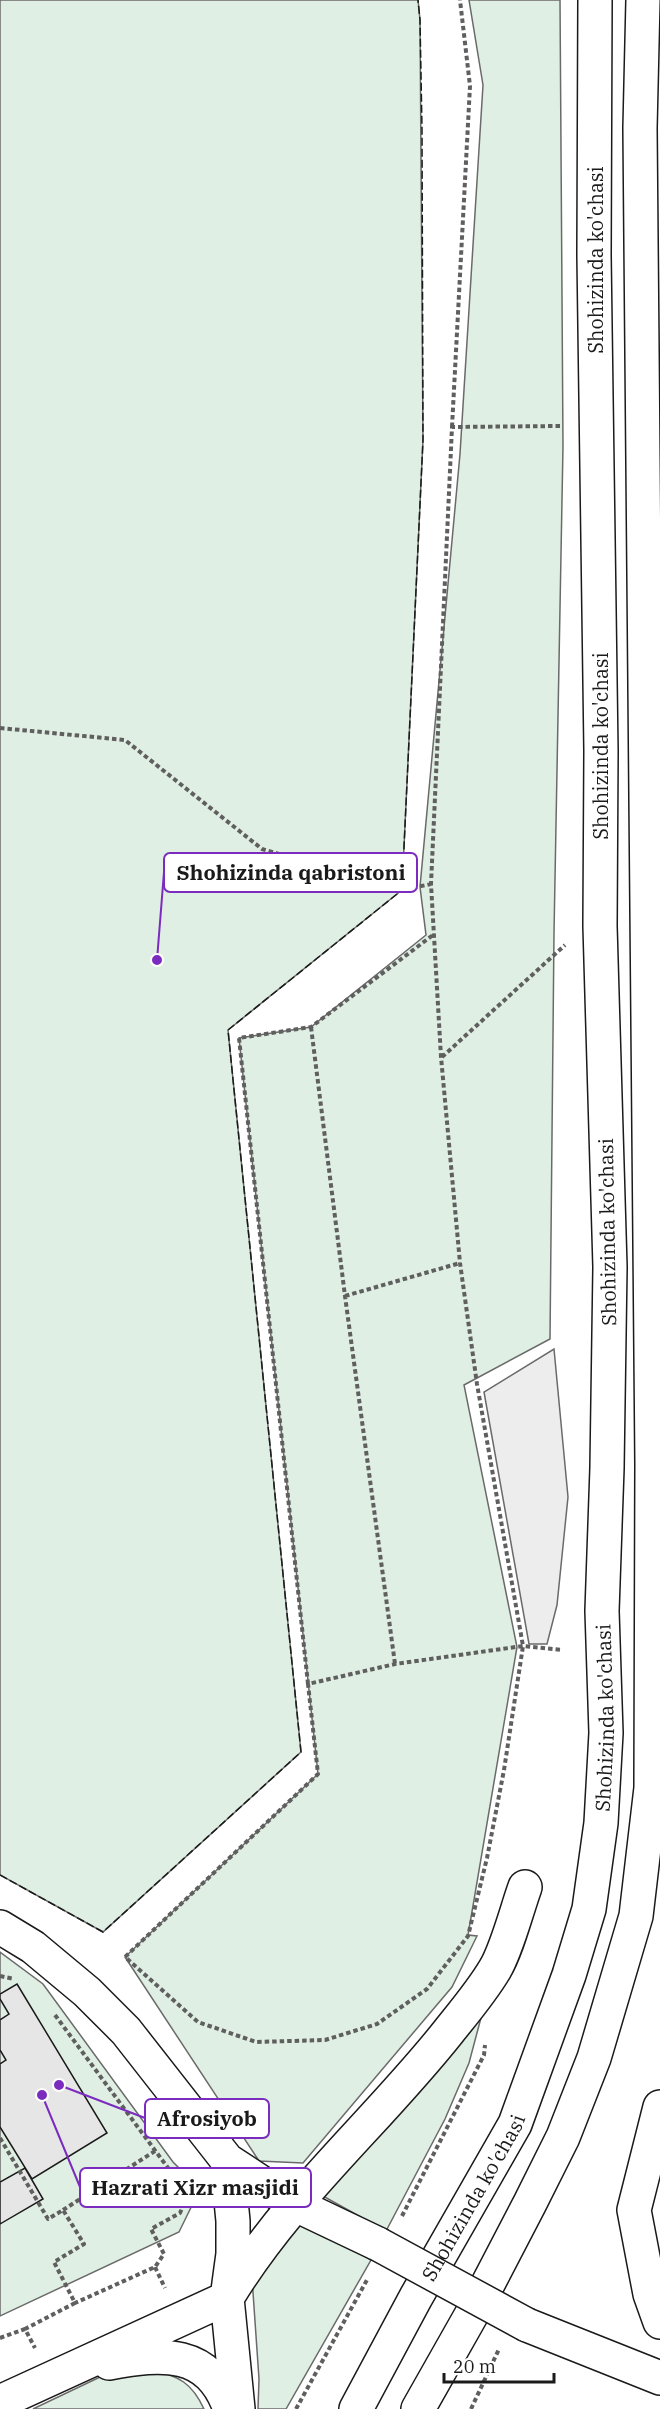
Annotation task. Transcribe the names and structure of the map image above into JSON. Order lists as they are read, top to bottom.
{
  "streets": {
    "main road": ["Shohizinda ko'chasi"]
  },
  "places": ["Shohizinda qabristoni", "Afrosiyob", "Hazrati Xizr masjidi"],
  "scale_bar": "20 m"
}
